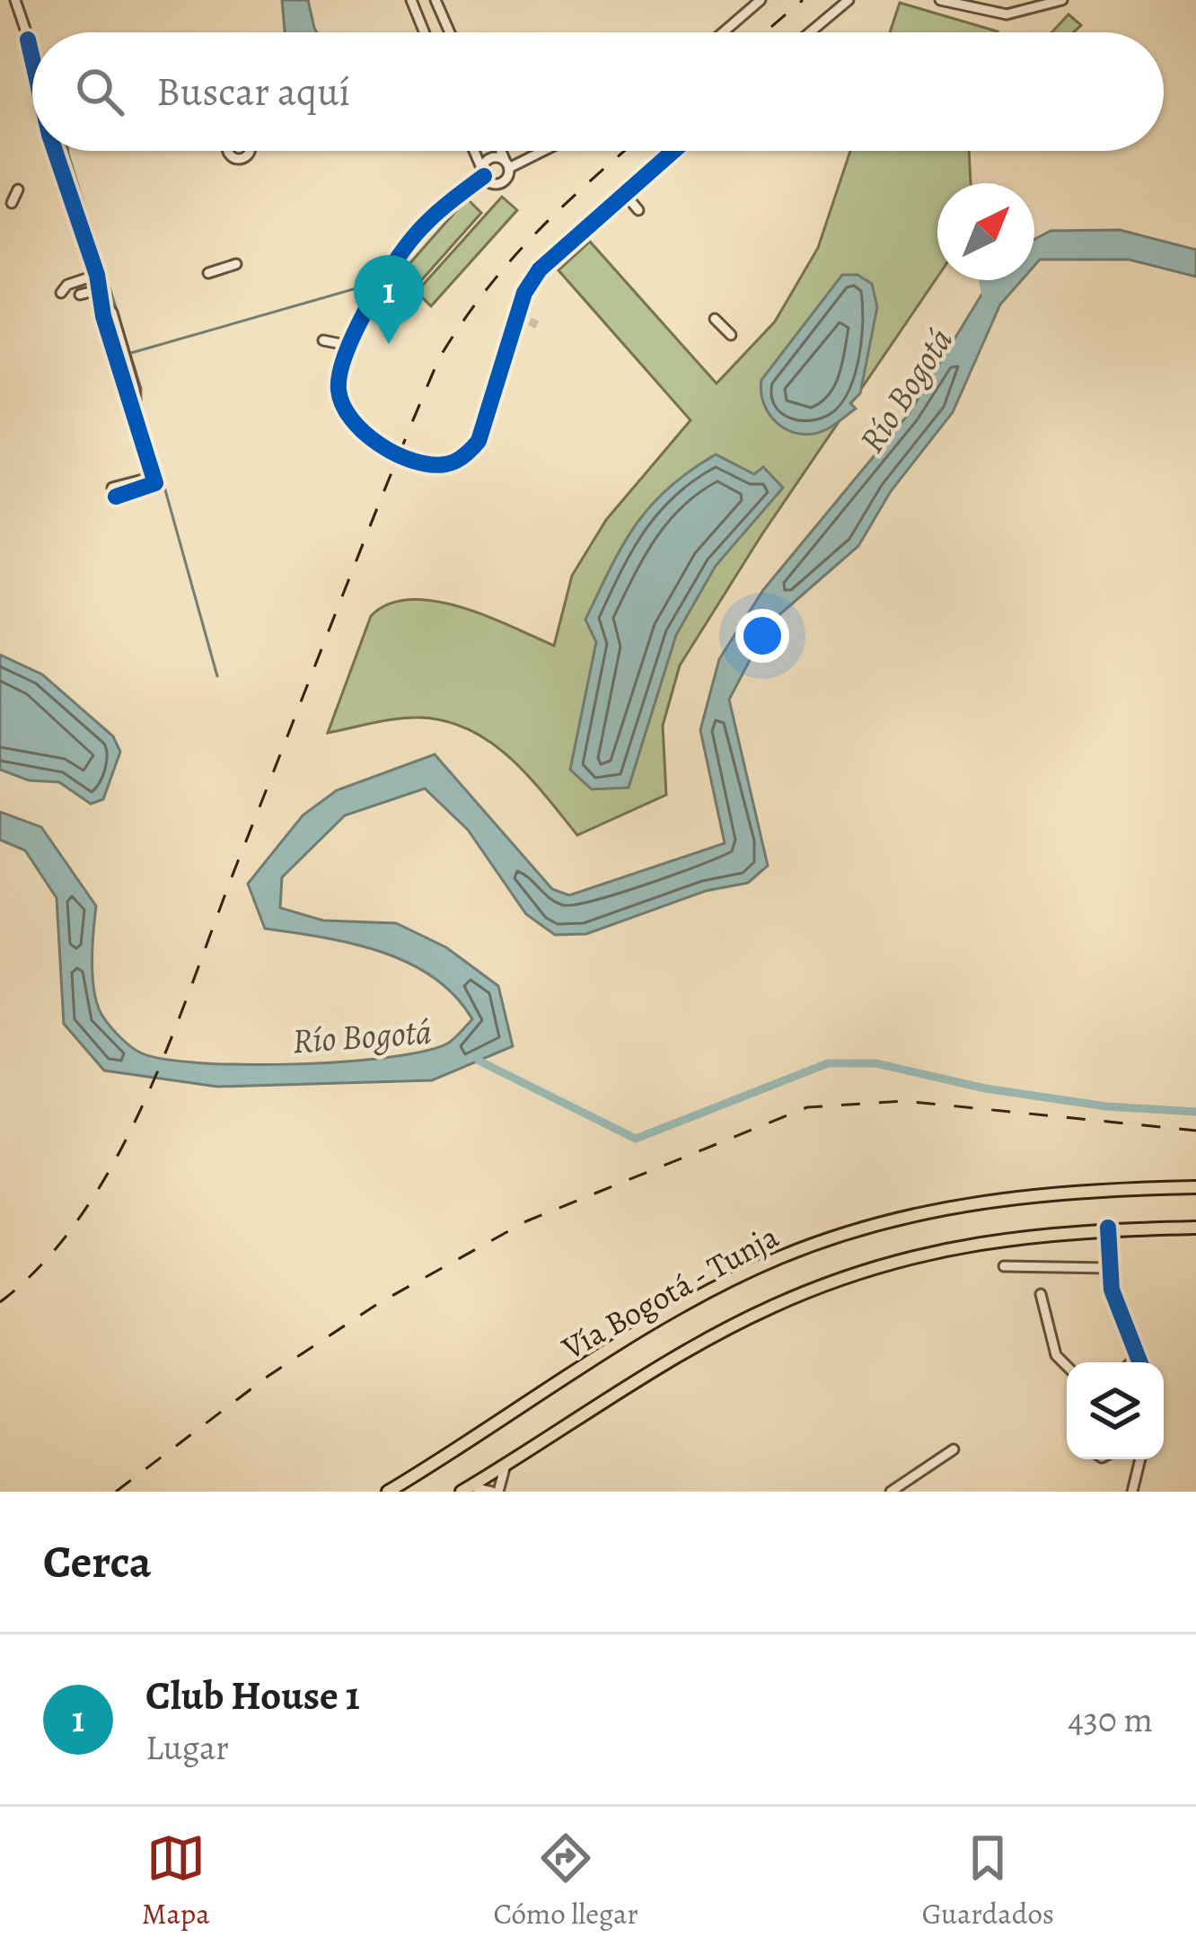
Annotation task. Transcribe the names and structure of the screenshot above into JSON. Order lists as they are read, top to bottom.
{
  "streets": {
    "highway": ["Vía Bogotá - Tunja"]
  },
  "water": ["Río Bogotá"],
  "north": "top right",
  "page": {
    "search": "Buscar aquí",
    "pins": "1",
    "heading": "Cerca",
    "list": [
      {
        "mark": "1",
        "name": "Club House 1",
        "note": "Lugar",
        "value": "430 m"
      }
    ],
    "nav": ["Mapa", "Cómo llegar", "Guardados"]
  }
}
